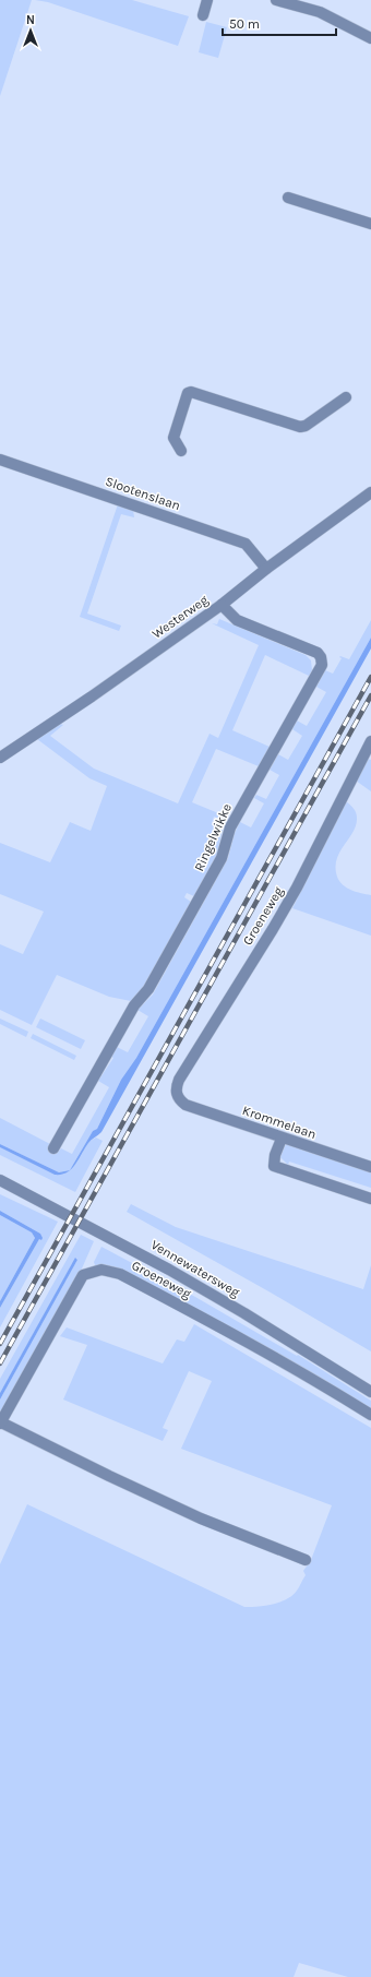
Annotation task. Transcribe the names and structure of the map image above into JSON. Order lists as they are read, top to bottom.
{
  "streets": {
    "street": [
      "Slootenslaan",
      "Westerweg",
      "Ringelwikke",
      "Groeneweg",
      "Krommelaan",
      "Vennewatersweg"
    ]
  },
  "crossings": [
    ["Slootenslaan", "Westerweg"],
    ["Westerweg", "Ringelwikke"],
    ["Groeneweg", "Krommelaan"]
  ],
  "scale_bar": "50 m",
  "north": "top"
}
